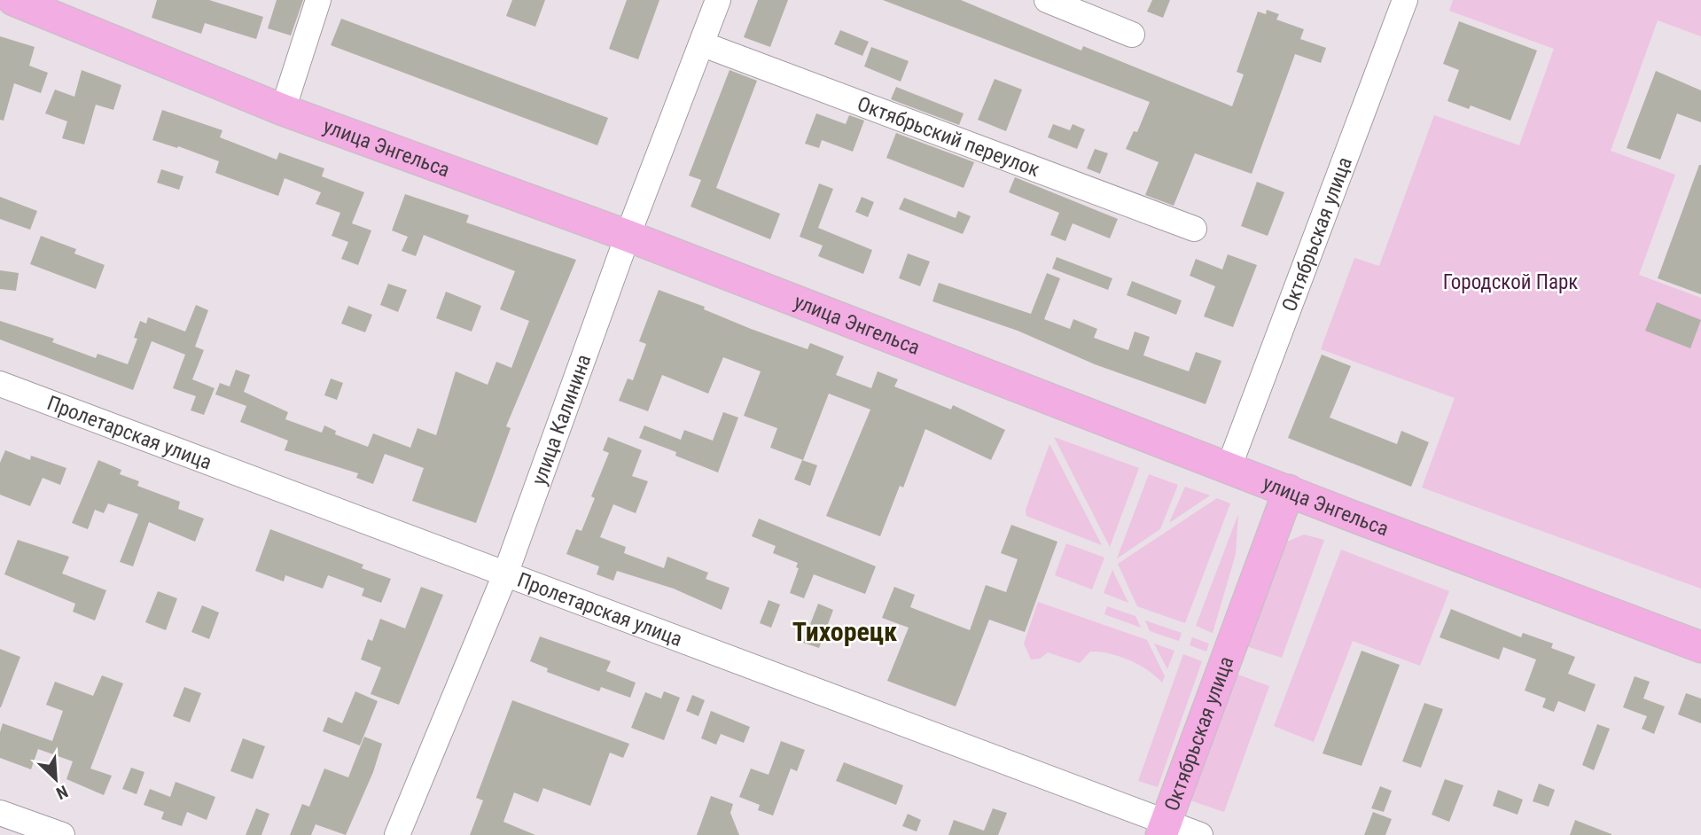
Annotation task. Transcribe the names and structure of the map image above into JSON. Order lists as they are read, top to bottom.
{
  "streets": {
    "main road": ["улица Энгельса", "Октябрьская улица"],
    "street": ["Октябрьский переулок", "улица Калинина", "Пролетарская улица"]
  },
  "crossings": [
    ["Октябрьский переулок", "улица Калинина"],
    ["улица Энгельса", "Октябрьская улица"],
    ["улица Энгельса", "улица Калинина"],
    ["Октябрьская улица", "Пролетарская улица"],
    ["улица Калинина", "Пролетарская улица"]
  ],
  "districts": ["Тихорецк"],
  "parks": ["Городской Парк"],
  "north": "bottom right"
}
